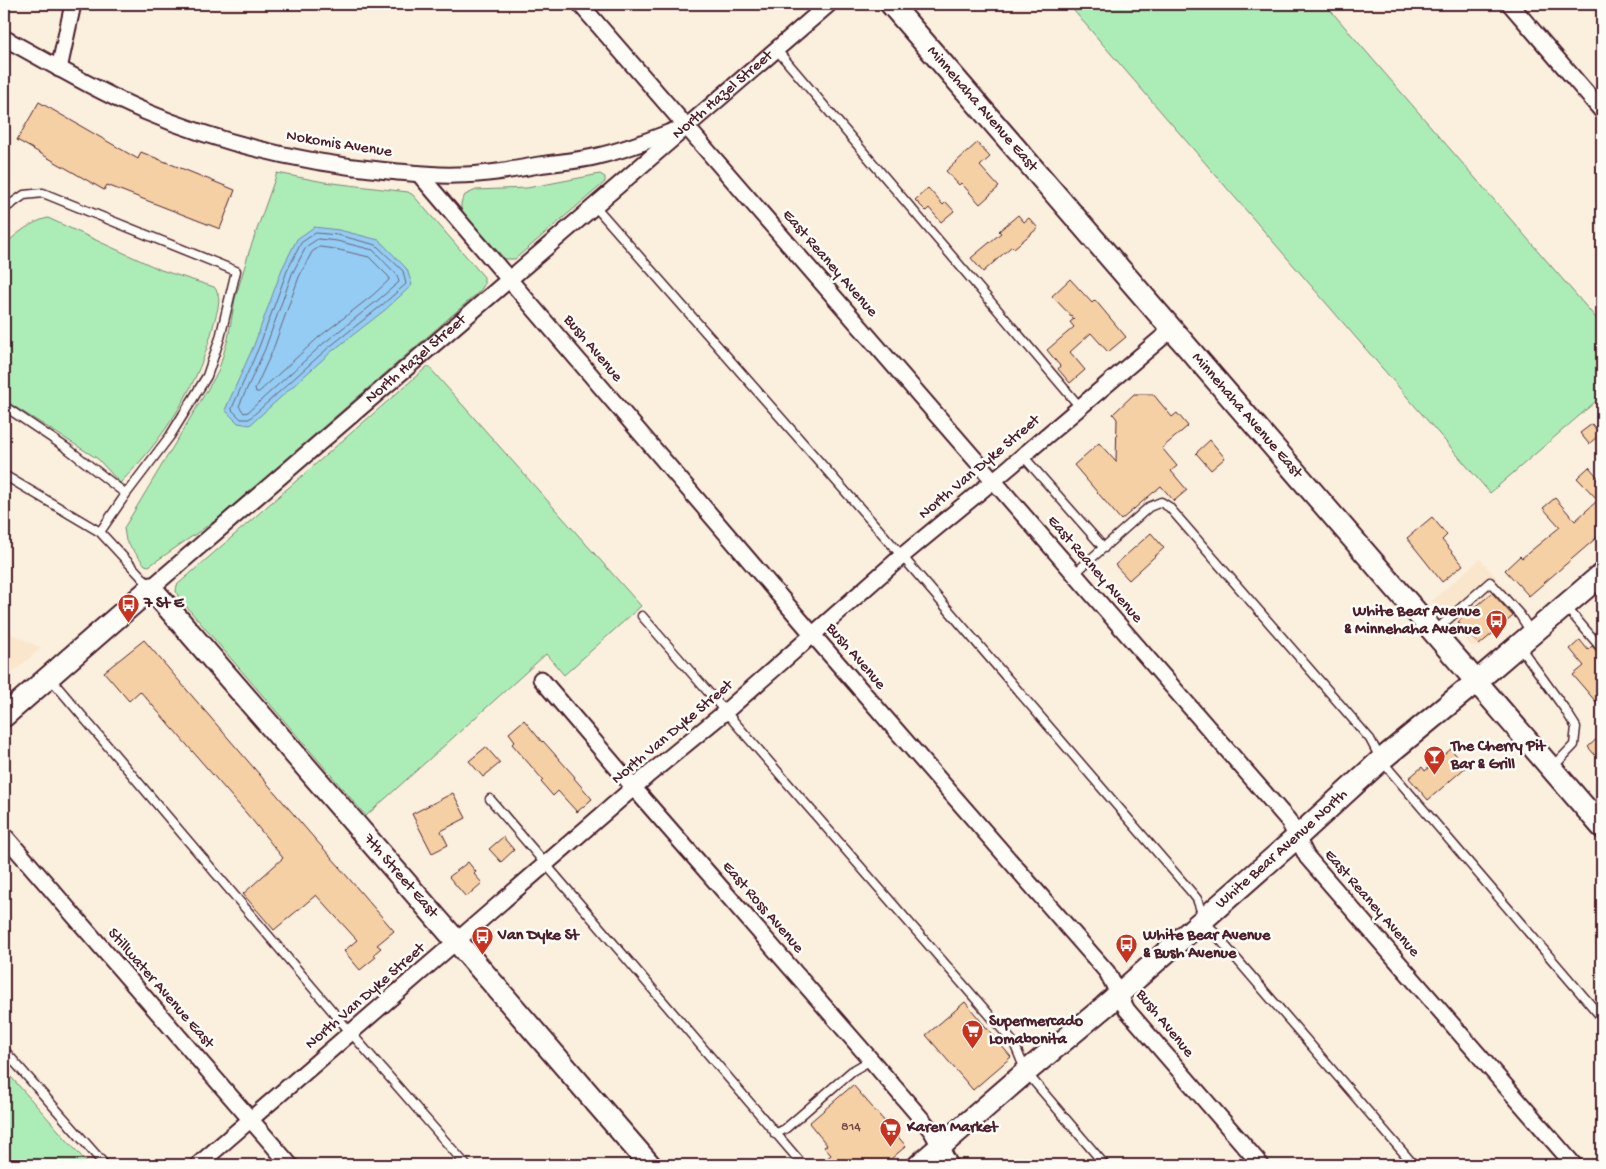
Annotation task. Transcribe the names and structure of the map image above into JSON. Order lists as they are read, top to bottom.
{
  "streets": {
    "main road": [
      "North Hazel Street",
      "Minnehaha Avenue East",
      "White Bear Avenue North",
      "7th Street East"
    ],
    "street": [
      "Nokomis Avenue",
      "East Reaney Avenue",
      "Bush Avenue",
      "North Van Dyke Street",
      "East Ross Avenue",
      "Stillwater Avenue East"
    ]
  },
  "crossings": [
    ["North Hazel Street", "Nokomis Avenue"],
    ["North Hazel Street", "East Reaney Avenue"],
    ["North Hazel Street", "Bush Avenue"],
    ["North Hazel Street", "7th Street East"],
    ["Minnehaha Avenue East", "North Van Dyke Street"],
    ["Minnehaha Avenue East", "White Bear Avenue North"],
    ["Nokomis Avenue", "East Reaney Avenue"],
    ["Nokomis Avenue", "Bush Avenue"],
    ["East Reaney Avenue", "North Van Dyke Street"],
    ["East Reaney Avenue", "White Bear Avenue North"],
    ["Bush Avenue", "North Van Dyke Street"],
    ["Bush Avenue", "White Bear Avenue North"],
    ["North Van Dyke Street", "7th Street East"],
    ["North Van Dyke Street", "East Ross Avenue"],
    ["North Van Dyke Street", "Stillwater Avenue East"],
    ["White Bear Avenue North", "East Ross Avenue"]
  ],
  "places": {
    "bus stop": [
      "7 St E",
      "White Bear Avenue & Minnehaha Avenue",
      "Van Dyke St",
      "White Bear Avenue & Bush Avenue"
    ],
    "bar": ["The Cherry Pit Bar & Grill"],
    "supermarket": ["Supermercado Lomabonita", "Karen Market"]
  },
  "house_numbers": ["814"]
}
